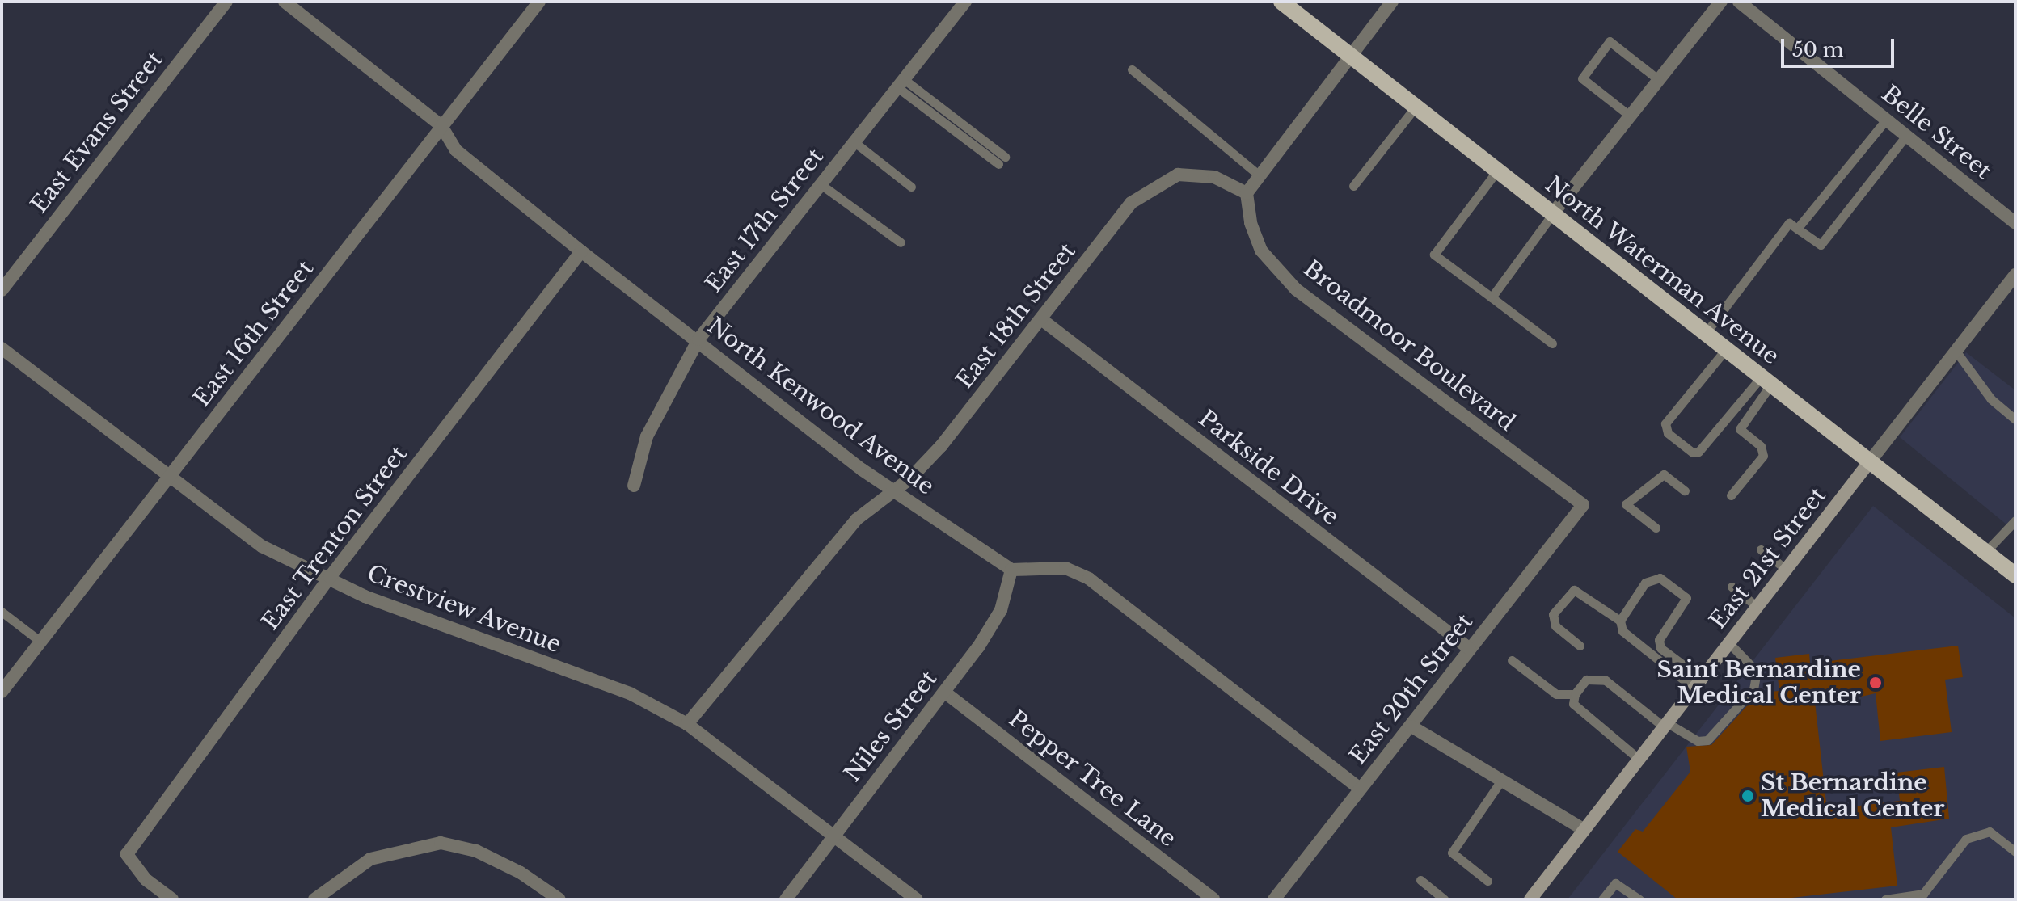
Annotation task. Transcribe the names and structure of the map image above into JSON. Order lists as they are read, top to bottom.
{
  "streets": {
    "main road": ["North Waterman Avenue"],
    "street": [
      "East Evans Street",
      "Belle Street",
      "East 17th Street",
      "East 18th Street",
      "East 16th Street",
      "Broadmoor Boulevard",
      "North Kenwood Avenue",
      "Parkside Drive",
      "East Trenton Street",
      "East 21st Street",
      "Crestview Avenue",
      "East 20th Street",
      "Niles Street",
      "Pepper Tree Lane"
    ]
  },
  "crossings": [
    ["East 17th Street", "North Kenwood Avenue"],
    ["North Waterman Avenue", "East 21st Street"],
    ["East 18th Street", "Broadmoor Boulevard"],
    ["East 18th Street", "North Kenwood Avenue"],
    ["East 18th Street", "Parkside Drive"],
    ["East 18th Street", "Crestview Avenue"],
    ["East 16th Street", "North Kenwood Avenue"],
    ["East 16th Street", "Crestview Avenue"],
    ["Broadmoor Boulevard", "East 20th Street"],
    ["North Kenwood Avenue", "East Trenton Street"],
    ["North Kenwood Avenue", "Niles Street"],
    ["Parkside Drive", "East 20th Street"],
    ["East Trenton Street", "Crestview Avenue"],
    ["Crestview Avenue", "Niles Street"],
    ["Niles Street", "Pepper Tree Lane"]
  ],
  "places": ["Saint Bernardine Medical Center", "St Bernardine Medical Center"],
  "scale_bar": "50 m"
}
